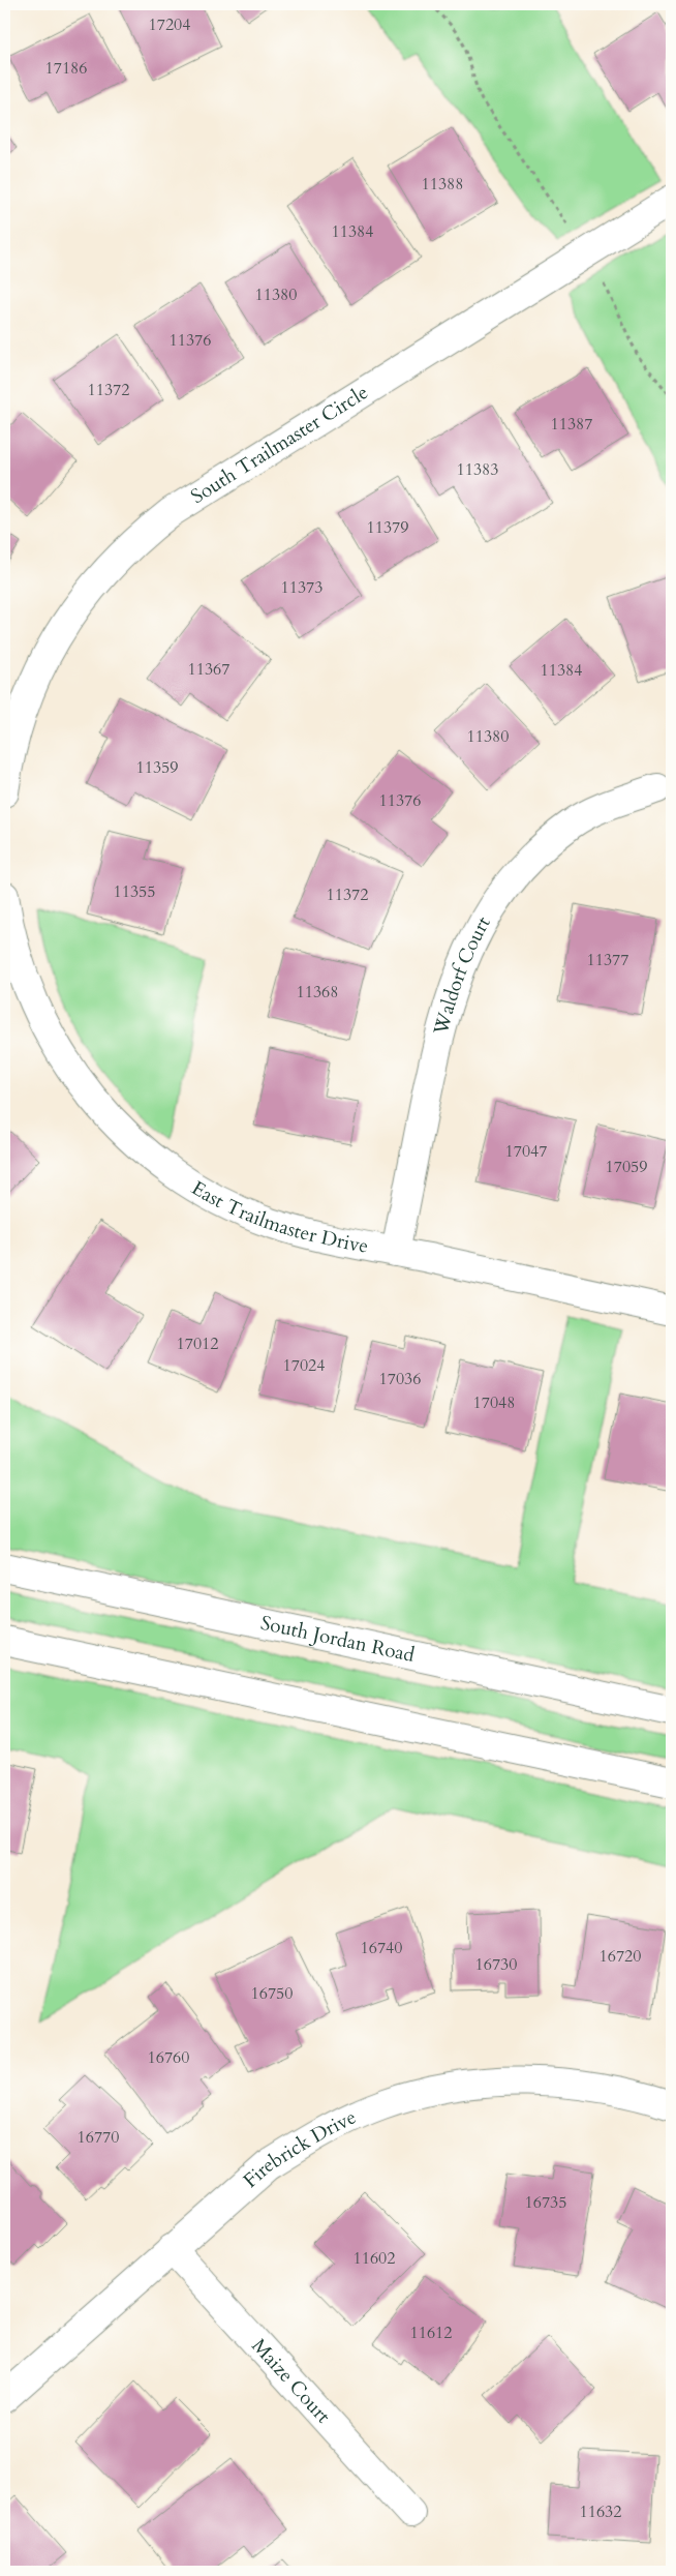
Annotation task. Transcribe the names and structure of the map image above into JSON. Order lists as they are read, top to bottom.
{
  "streets": {
    "street": [
      "South Trailmaster Circle",
      "Waldorf Court",
      "East Trailmaster Drive",
      "South Jordan Road",
      "Firebrick Drive",
      "Maize Court"
    ]
  },
  "crossings": [
    ["Waldorf Court", "East Trailmaster Drive"],
    ["Firebrick Drive", "Maize Court"]
  ],
  "house_numbers": [
    "17204",
    "17186",
    "11388",
    "11384",
    "11380",
    "11376",
    "11372",
    "11387",
    "11383",
    "11379",
    "11373",
    "11367",
    "11384",
    "11380",
    "11359",
    "11376",
    "11355",
    "11372",
    "11377",
    "11368",
    "17047",
    "17059",
    "17012",
    "17024",
    "17036",
    "17048",
    "16740",
    "16720",
    "16730",
    "16750",
    "16760",
    "16770",
    "16735",
    "11602",
    "11612",
    "11632"
  ]
}
